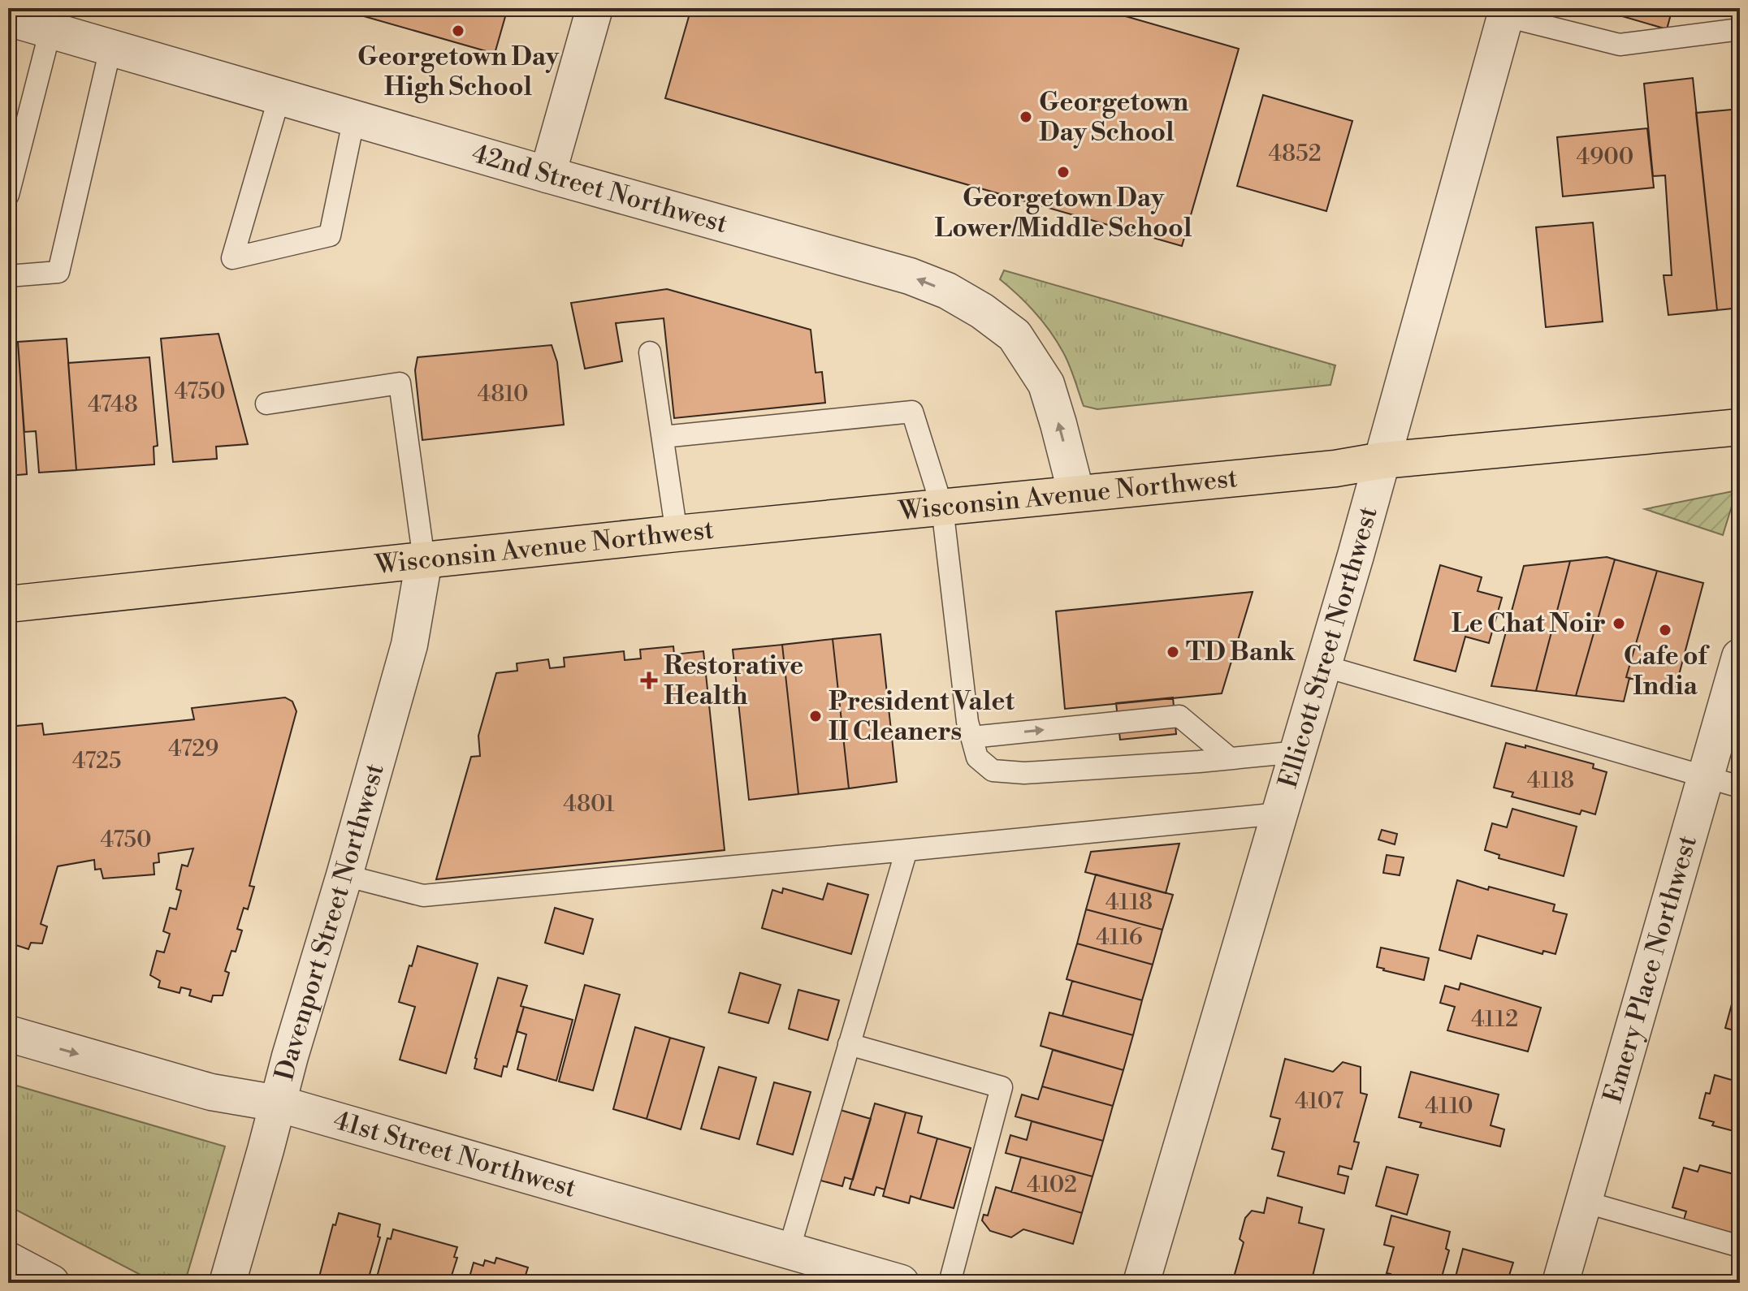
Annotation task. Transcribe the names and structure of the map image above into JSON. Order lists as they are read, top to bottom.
{
  "streets": {
    "main road": ["Wisconsin Avenue Northwest"],
    "street": [
      "42nd Street Northwest",
      "Ellicott Street Northwest",
      "Davenport Street Northwest",
      "Emery Place Northwest",
      "41st Street Northwest"
    ]
  },
  "crossings": [
    ["42nd Street Northwest", "Wisconsin Avenue Northwest"],
    ["Wisconsin Avenue Northwest", "Ellicott Street Northwest"],
    ["Wisconsin Avenue Northwest", "Davenport Street Northwest"],
    ["Davenport Street Northwest", "41st Street Northwest"]
  ],
  "one_way": ["42nd Street Northwest"],
  "places": {
    "other": [
      "Georgetown Day High School",
      "Georgetown Day School",
      "Georgetown Day Lower/Middle School",
      "Le Chat Noir",
      "Cafe of India",
      "TD Bank",
      "President Valet II Cleaners"
    ],
    "health": ["Restorative Health"]
  },
  "house_numbers": [
    "4852",
    "4900",
    "4750",
    "4810",
    "4748",
    "4729",
    "4725",
    "4118",
    "4801",
    "4750",
    "4118",
    "4116",
    "4112",
    "4107",
    "4110",
    "4102"
  ]
}
